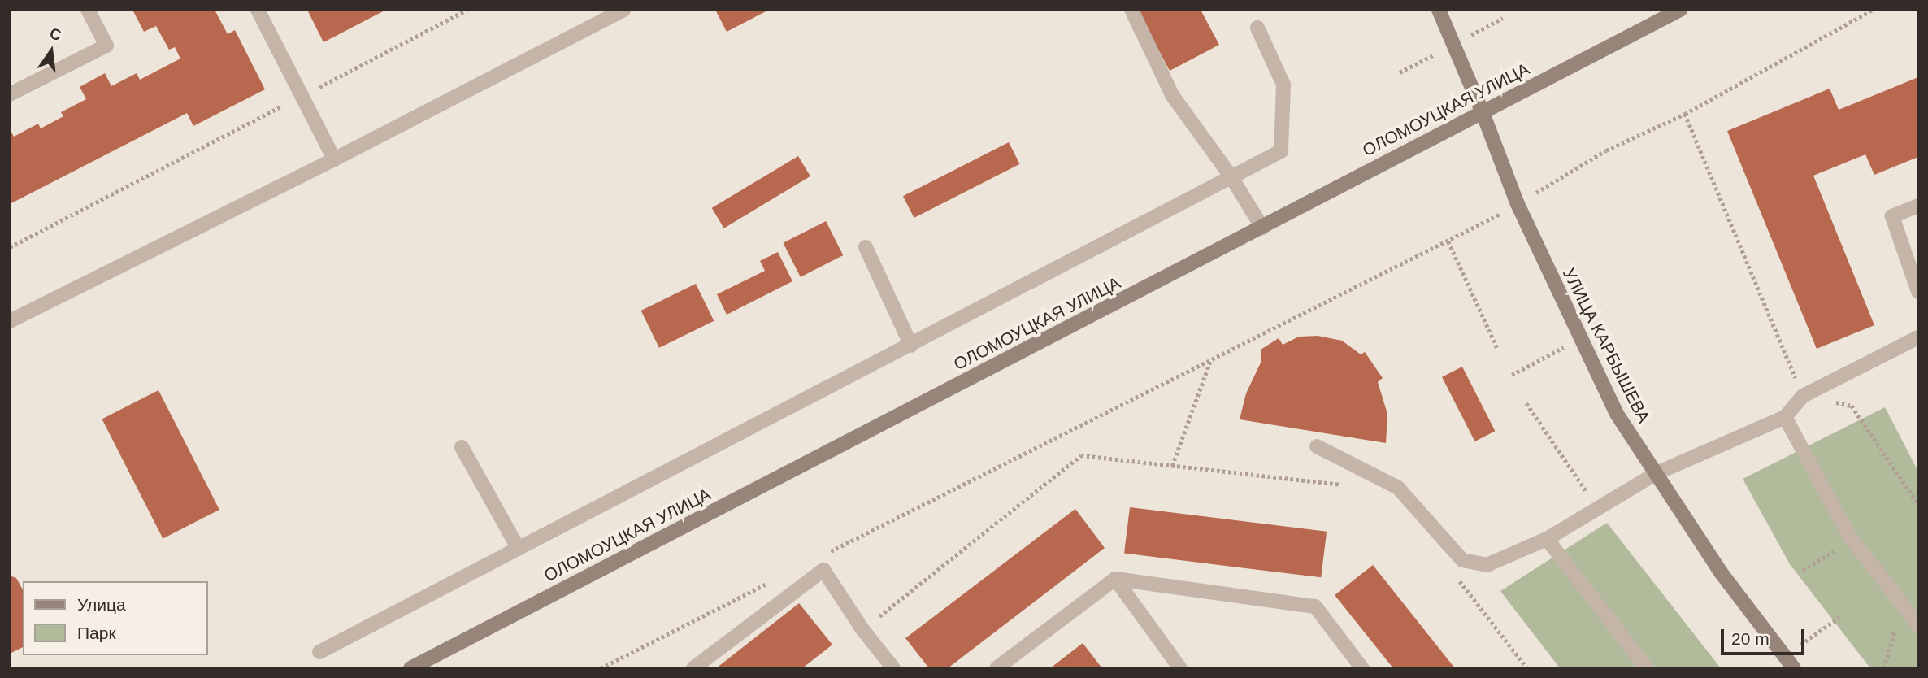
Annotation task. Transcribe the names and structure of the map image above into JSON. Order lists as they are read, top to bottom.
{
  "streets": {
    "street": ["ОЛОМОУЦКАЯ УЛИЦА", "УЛИЦА КАРБЫШЕВА"]
  },
  "crossings": [
    ["ОЛОМОУЦКАЯ УЛИЦА", "УЛИЦА КАРБЫШЕВА"]
  ],
  "legend": ["Улица", "Парк"],
  "scale_bar": "20 m",
  "north": "top"
}
